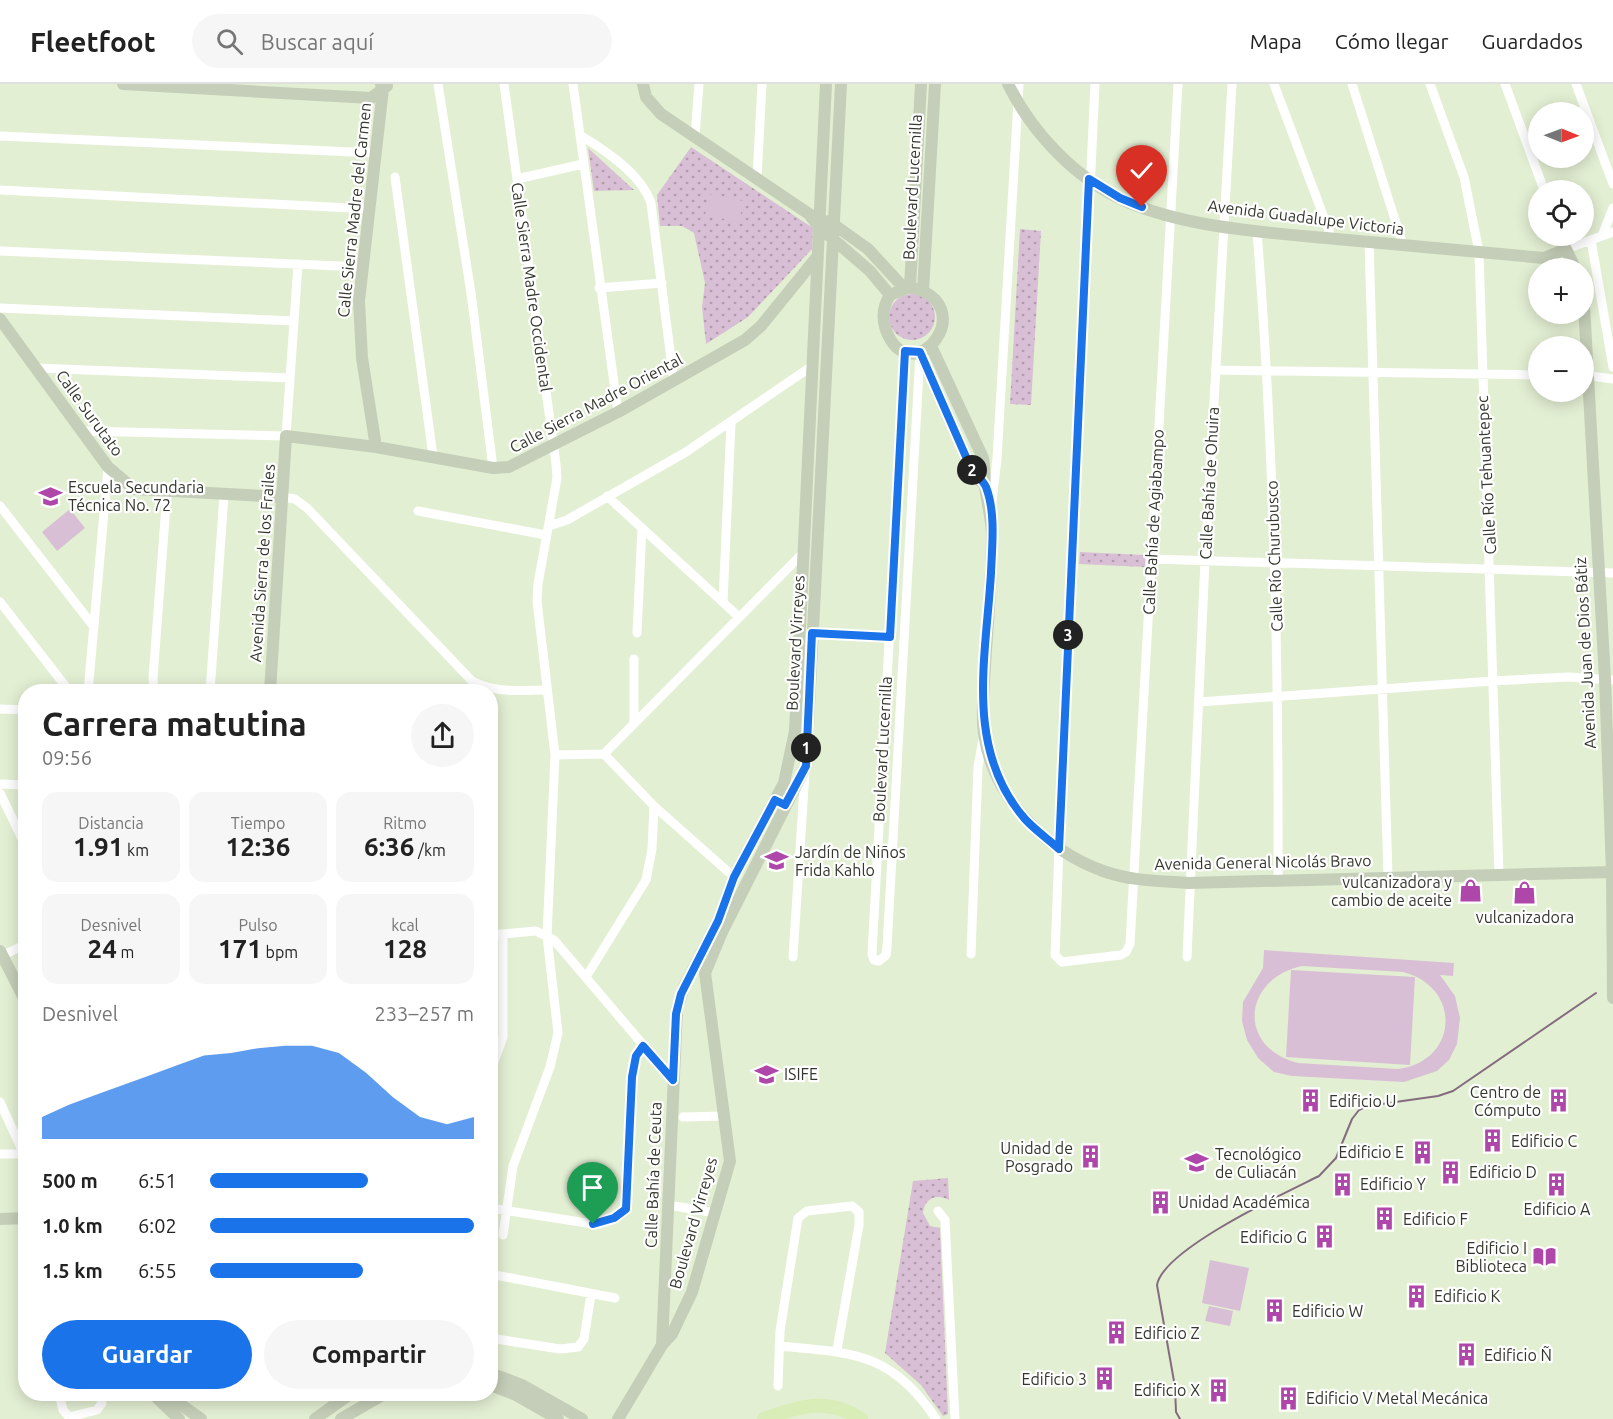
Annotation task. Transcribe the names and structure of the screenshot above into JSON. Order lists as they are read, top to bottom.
{
  "streets": {
    "street": [
      "Boulevard Lucernilla",
      "Calle Sierra Madre del Carmen",
      "Avenida Guadalupe Victoria",
      "Calle Sierra Madre Occidental",
      "Calle Sierra Madre Oriental",
      "Calle Surutato",
      "Calle Río Tehuantepec",
      "Calle Bahía de Ohuira",
      "Calle Bahía de Agiabampo",
      "Calle Río Churubusco",
      "Avenida Sierra de los Frailes",
      "Boulevard Virreyes",
      "Avenida Juan de Dios Bátiz",
      "Avenida General Nicolás Bravo",
      "Calle Bahía de Ceuta"
    ]
  },
  "crossings": [
    ["Boulevard Lucernilla", "Avenida General Nicolás Bravo"],
    ["Calle Sierra Madre del Carmen", "Calle Sierra Madre Oriental"],
    ["Avenida Guadalupe Victoria", "Calle Río Tehuantepec"],
    ["Avenida Guadalupe Victoria", "Calle Bahía de Ohuira"],
    ["Avenida Guadalupe Victoria", "Calle Bahía de Agiabampo"],
    ["Avenida Guadalupe Victoria", "Calle Río Churubusco"],
    ["Calle Sierra Madre Occidental", "Calle Sierra Madre Oriental"],
    ["Calle Sierra Madre Oriental", "Avenida Sierra de los Frailes"],
    ["Calle Sierra Madre Oriental", "Boulevard Virreyes"],
    ["Calle Surutato", "Avenida Sierra de los Frailes"],
    ["Calle Río Tehuantepec", "Avenida General Nicolás Bravo"],
    ["Calle Bahía de Ohuira", "Avenida General Nicolás Bravo"],
    ["Calle Bahía de Agiabampo", "Avenida General Nicolás Bravo"],
    ["Calle Río Churubusco", "Avenida General Nicolás Bravo"],
    ["Boulevard Virreyes", "Calle Bahía de Ceuta"],
    ["Avenida Juan de Dios Bátiz", "Avenida General Nicolás Bravo"]
  ],
  "places": {
    "school or university": [
      "Escuela Secundaria Técnica No. 72",
      "Jardín de Niños Frida Kahlo",
      "ISIFE",
      "Tecnológico de Culiacán"
    ],
    "shop": ["vulcanizadora y cambio de aceite", "vulcanizadora"],
    "building": [
      "Edificio U",
      "Centro de Cómputo",
      "Edificio C",
      "Edificio E",
      "Unidad de Posgrado",
      "Edificio D",
      "Edificio Y",
      "Edificio A",
      "Unidad Académica",
      "Edificio F",
      "Edificio G",
      "Edificio K",
      "Edificio W",
      "Edificio Z",
      "Edificio Ñ",
      "Edificio 3",
      "Edificio X",
      "Edificio V Metal Mecánica"
    ],
    "library": ["Edificio I Biblioteca"]
  },
  "north": "right",
  "page": {
    "header": "Fleetfoot",
    "search": "Buscar aquí",
    "nav": ["Mapa", "Cómo llegar", "Guardados"],
    "map_buttons": ["+", "−"],
    "pins": ["2", "3", "1"],
    "heading": ["Carrera matutina", "09:56"],
    "stats": [
      ["Distancia", "1.91 km"],
      ["Tiempo", "12:36"],
      ["Ritmo", "6:36 /km"],
      ["Desnivel", "24 m"],
      ["Pulso", "171 bpm"],
      ["kcal", "128"]
    ],
    "chart": ["Desnivel", "233–257 m"],
    "list": [
      {
        "name": "500 m",
        "note": "6:51"
      },
      {
        "name": "1.0 km",
        "note": "6:02"
      },
      {
        "name": "1.5 km",
        "note": "6:55"
      }
    ],
    "buttons": ["Guardar", "Compartir"]
  }
}
